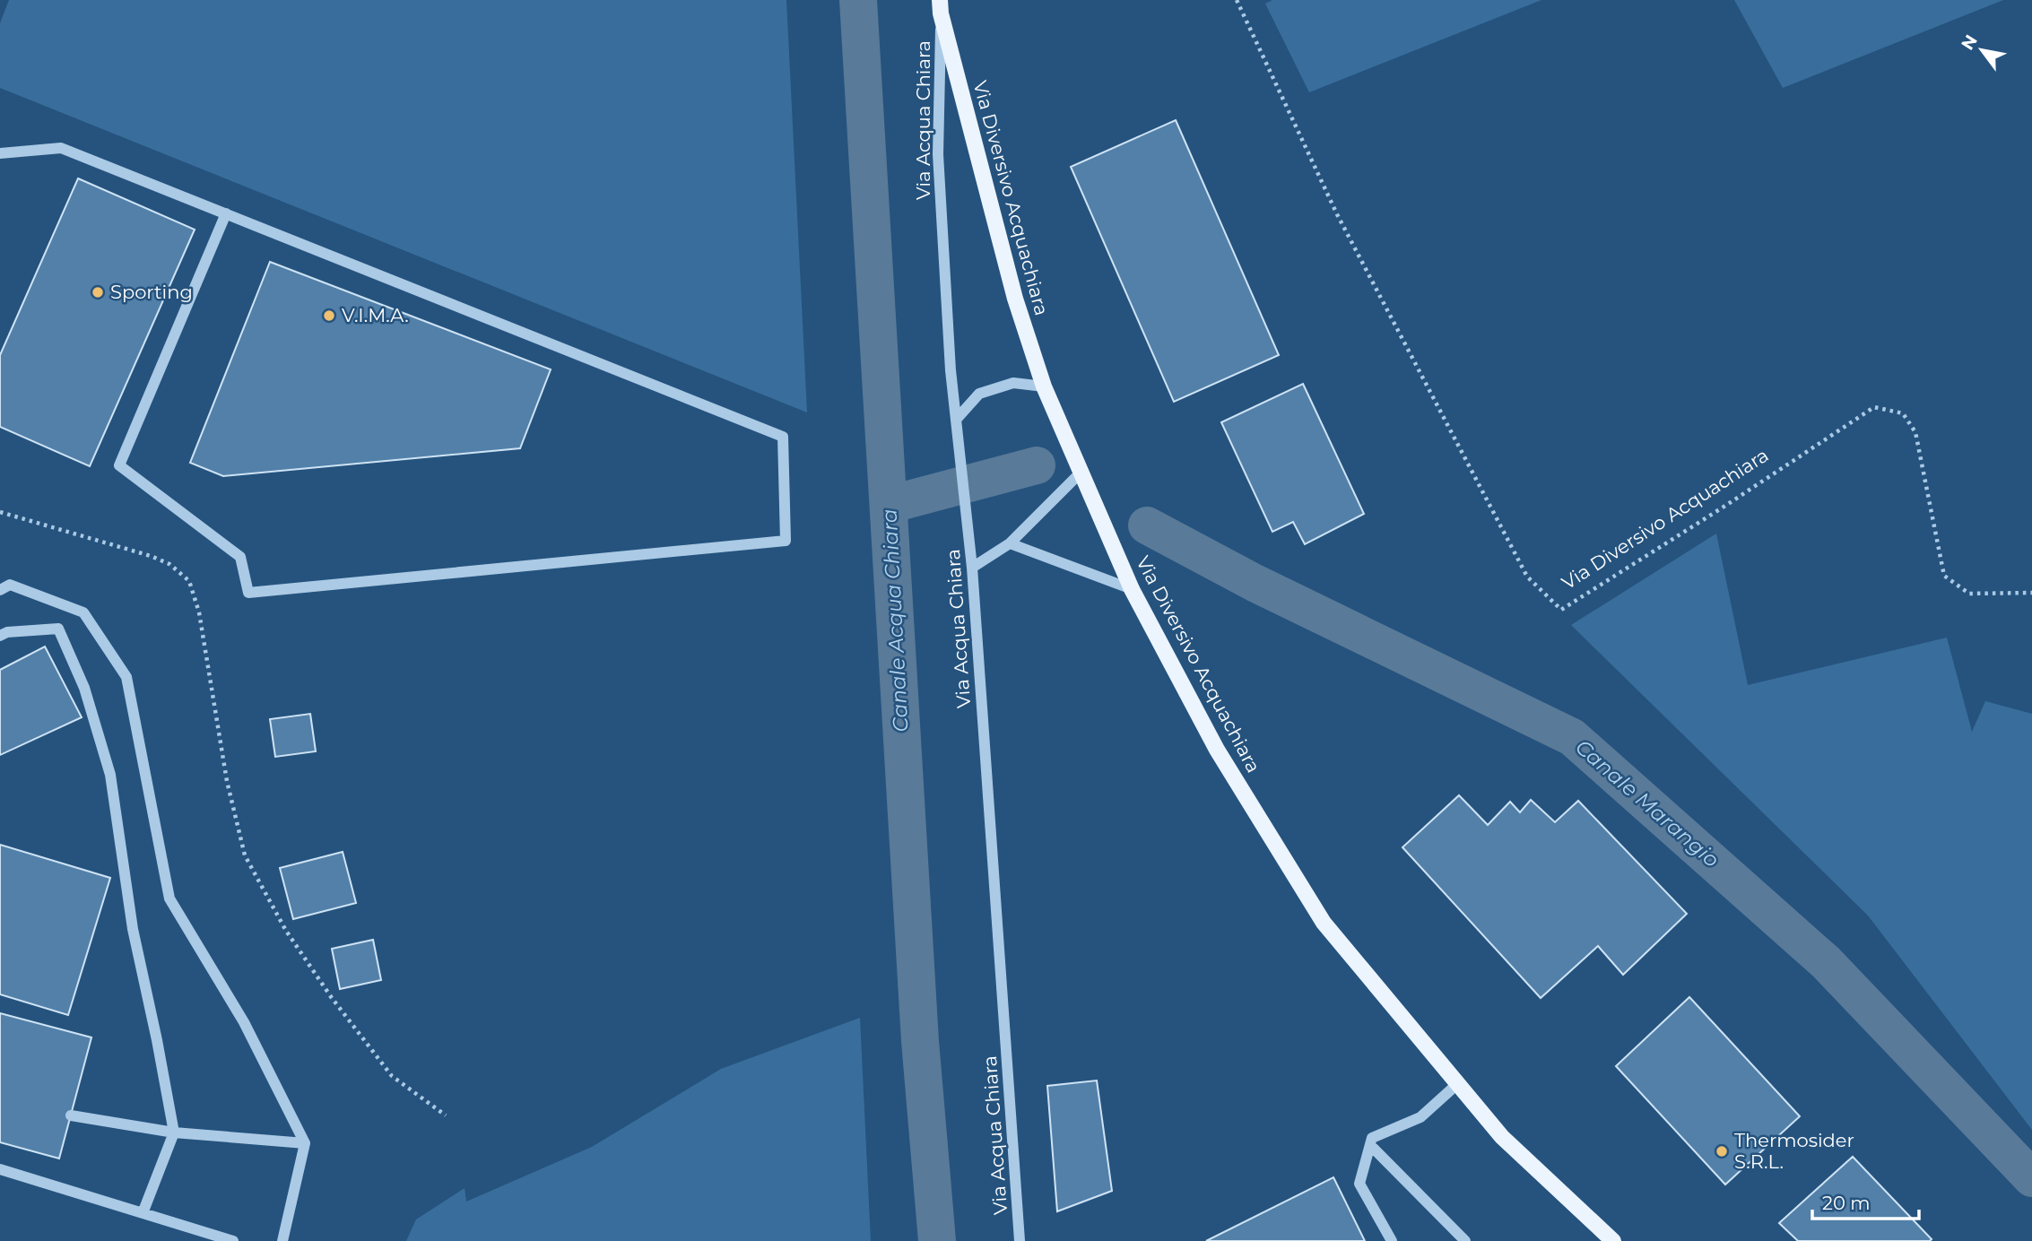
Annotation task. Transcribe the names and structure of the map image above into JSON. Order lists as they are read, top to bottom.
{
  "streets": {
    "main road": ["Via Diversivo Acquachiara"],
    "street": ["Via Acqua Chiara"]
  },
  "crossings": [
    ["Via Acqua Chiara", "Via Diversivo Acquachiara"]
  ],
  "water": ["Canale Acqua Chiara", "Canale Marangio"],
  "places": ["Sporting", "V.I.M.A.", "Thermosider S.R.L."],
  "scale_bar": "20 m",
  "north": "top left"
}
